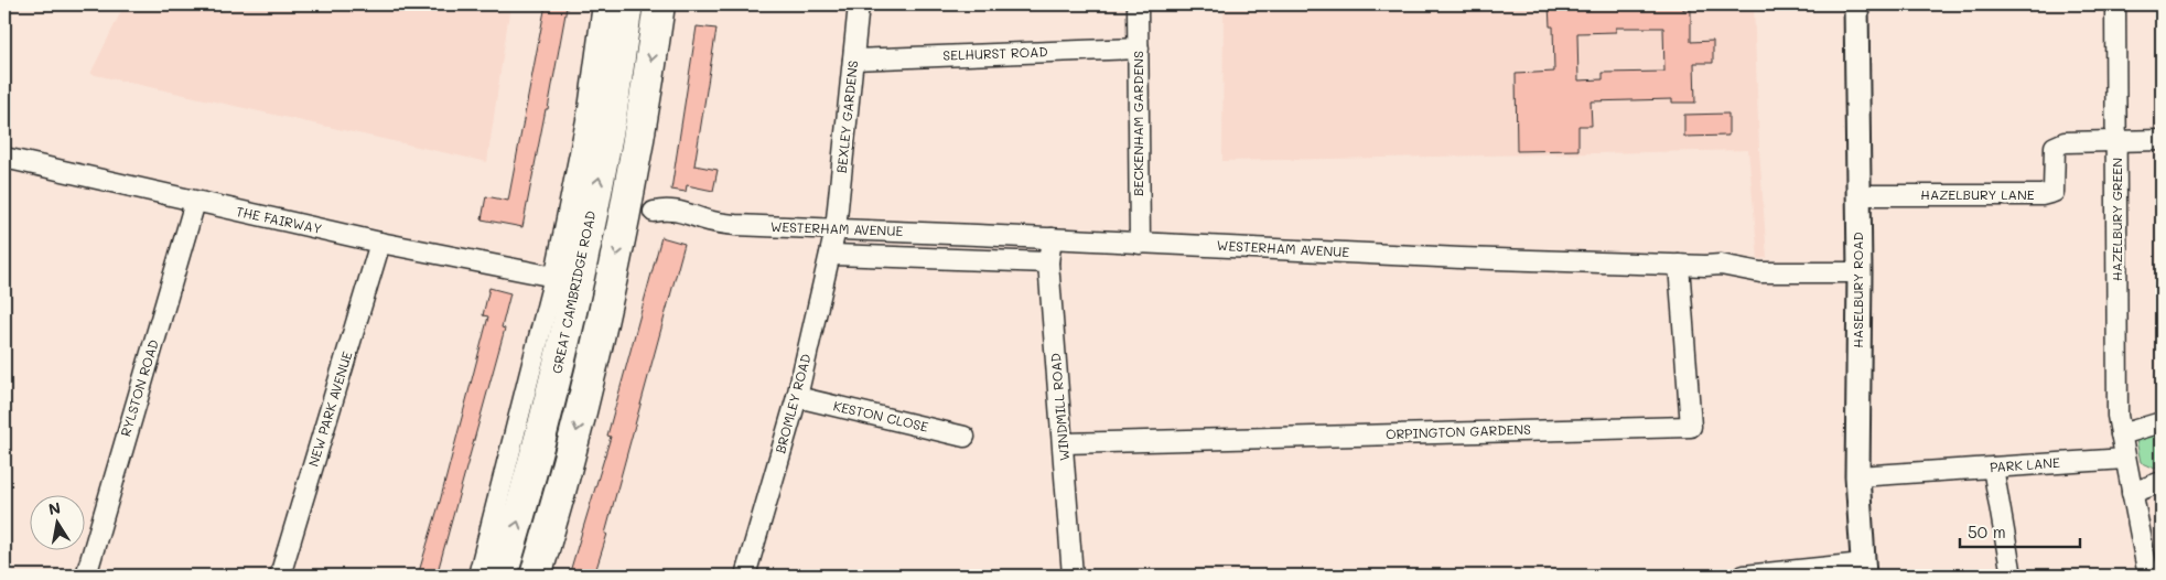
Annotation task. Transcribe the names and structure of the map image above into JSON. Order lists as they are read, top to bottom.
{
  "streets": {
    "highway": ["GREAT CAMBRIDGE ROAD"],
    "street": [
      "SELHURST ROAD",
      "BEXLEY GARDENS",
      "BECKENHAM GARDENS",
      "HAZELBURY LANE",
      "HAZELBURY GREEN",
      "THE FAIRWAY",
      "WESTERHAM AVENUE",
      "HASELBURY ROAD",
      "RYLSTON ROAD",
      "BROMLEY ROAD",
      "WINDMILL ROAD",
      "NEW PARK AVENUE",
      "KESTON CLOSE",
      "ORPINGTON GARDENS",
      "PARK LANE"
    ]
  },
  "crossings": [
    ["SELHURST ROAD", "BEXLEY GARDENS"],
    ["SELHURST ROAD", "BECKENHAM GARDENS"],
    ["BEXLEY GARDENS", "WESTERHAM AVENUE"],
    ["BEXLEY GARDENS", "BROMLEY ROAD"],
    ["BECKENHAM GARDENS", "WESTERHAM AVENUE"],
    ["HAZELBURY LANE", "HAZELBURY GREEN"],
    ["HAZELBURY LANE", "HASELBURY ROAD"],
    ["THE FAIRWAY", "RYLSTON ROAD"],
    ["THE FAIRWAY", "NEW PARK AVENUE"],
    ["WESTERHAM AVENUE", "HASELBURY ROAD"],
    ["WESTERHAM AVENUE", "BROMLEY ROAD"],
    ["WESTERHAM AVENUE", "WINDMILL ROAD"],
    ["WESTERHAM AVENUE", "ORPINGTON GARDENS"],
    ["HASELBURY ROAD", "PARK LANE"],
    ["BROMLEY ROAD", "KESTON CLOSE"],
    ["WINDMILL ROAD", "ORPINGTON GARDENS"]
  ],
  "scale_bar": "50 m",
  "north": "top"
}
